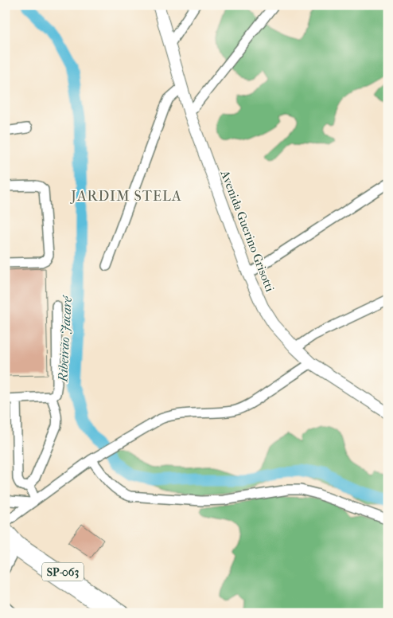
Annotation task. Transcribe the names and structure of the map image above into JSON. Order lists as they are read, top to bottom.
{
  "streets": {
    "main road": ["Avenida Guerino Grisotti", "SP-063"]
  },
  "districts": ["JARDIM STELA"],
  "water": ["Ribeirão Jacaré"]
}
